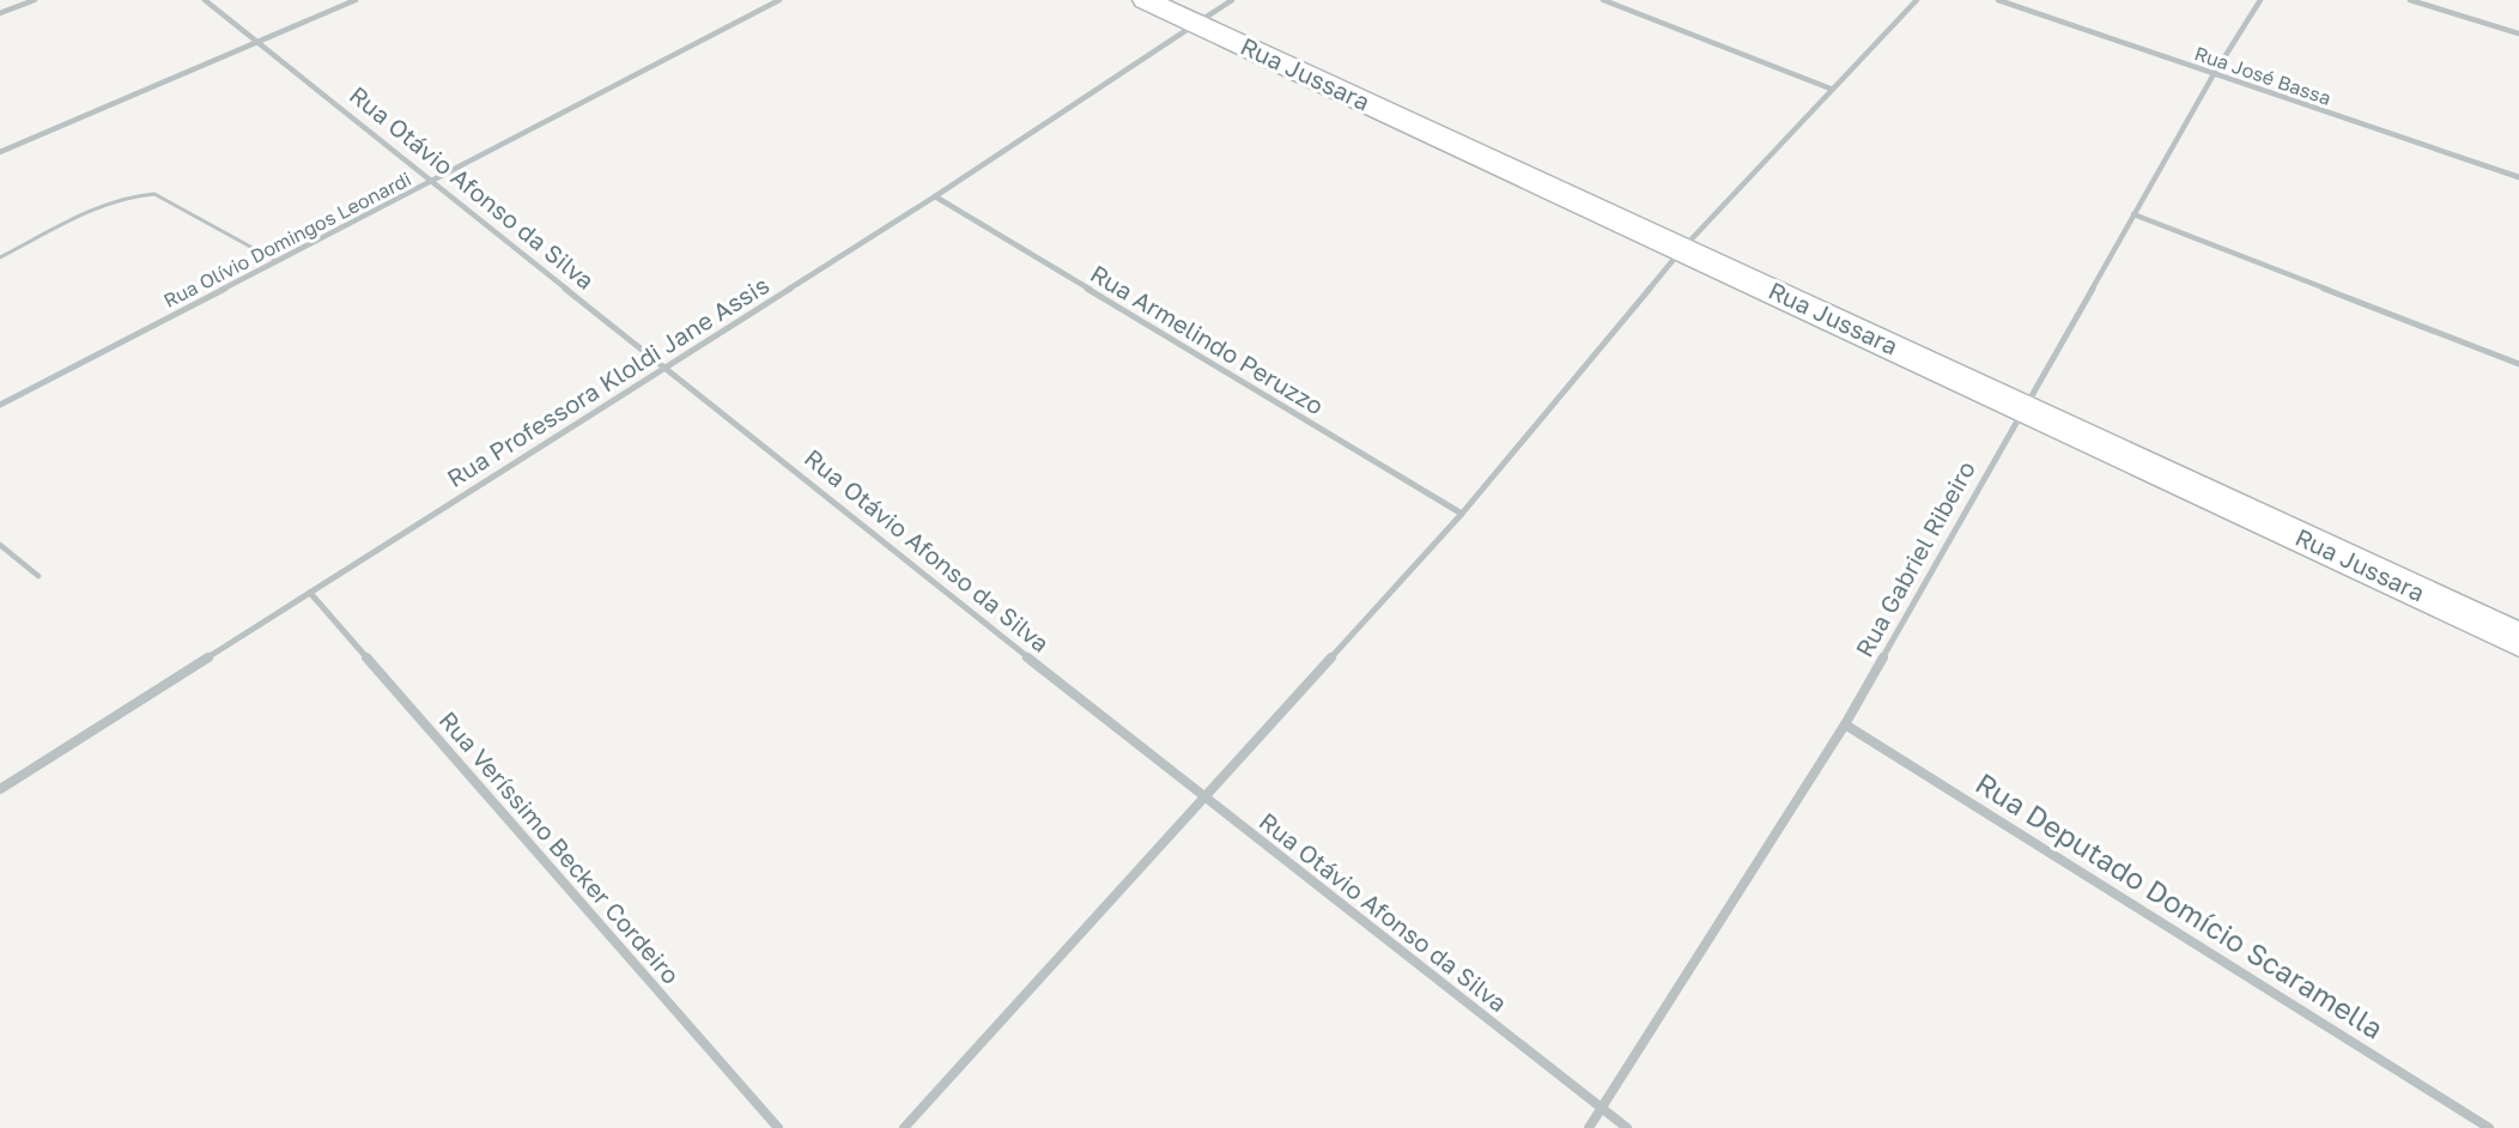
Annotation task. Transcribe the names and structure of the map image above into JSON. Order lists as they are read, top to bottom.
{
  "streets": {
    "street": [
      "Rua Jussara",
      "Rua José Bassa",
      "Rua Otávio Afonso da Silva",
      "Rua Olívio Domingos Leonardi",
      "Rua Armelindo Peruzzo",
      "Rua Professora Kloldi Jane Assis",
      "Rua Gabriel Ribeiro",
      "Rua Veríssimo Becker Cordeiro",
      "Rua Deputado Domício Scaramella"
    ]
  },
  "crossings": [
    ["Rua Jussara", "Rua Professora Kloldi Jane Assis"],
    ["Rua Jussara", "Rua Gabriel Ribeiro"],
    ["Rua José Bassa", "Rua Gabriel Ribeiro"],
    ["Rua Otávio Afonso da Silva", "Rua Olívio Domingos Leonardi"],
    ["Rua Otávio Afonso da Silva", "Rua Professora Kloldi Jane Assis"],
    ["Rua Otávio Afonso da Silva", "Rua Gabriel Ribeiro"],
    ["Rua Armelindo Peruzzo", "Rua Professora Kloldi Jane Assis"],
    ["Rua Professora Kloldi Jane Assis", "Rua Veríssimo Becker Cordeiro"],
    ["Rua Gabriel Ribeiro", "Rua Deputado Domício Scaramella"]
  ]
}
